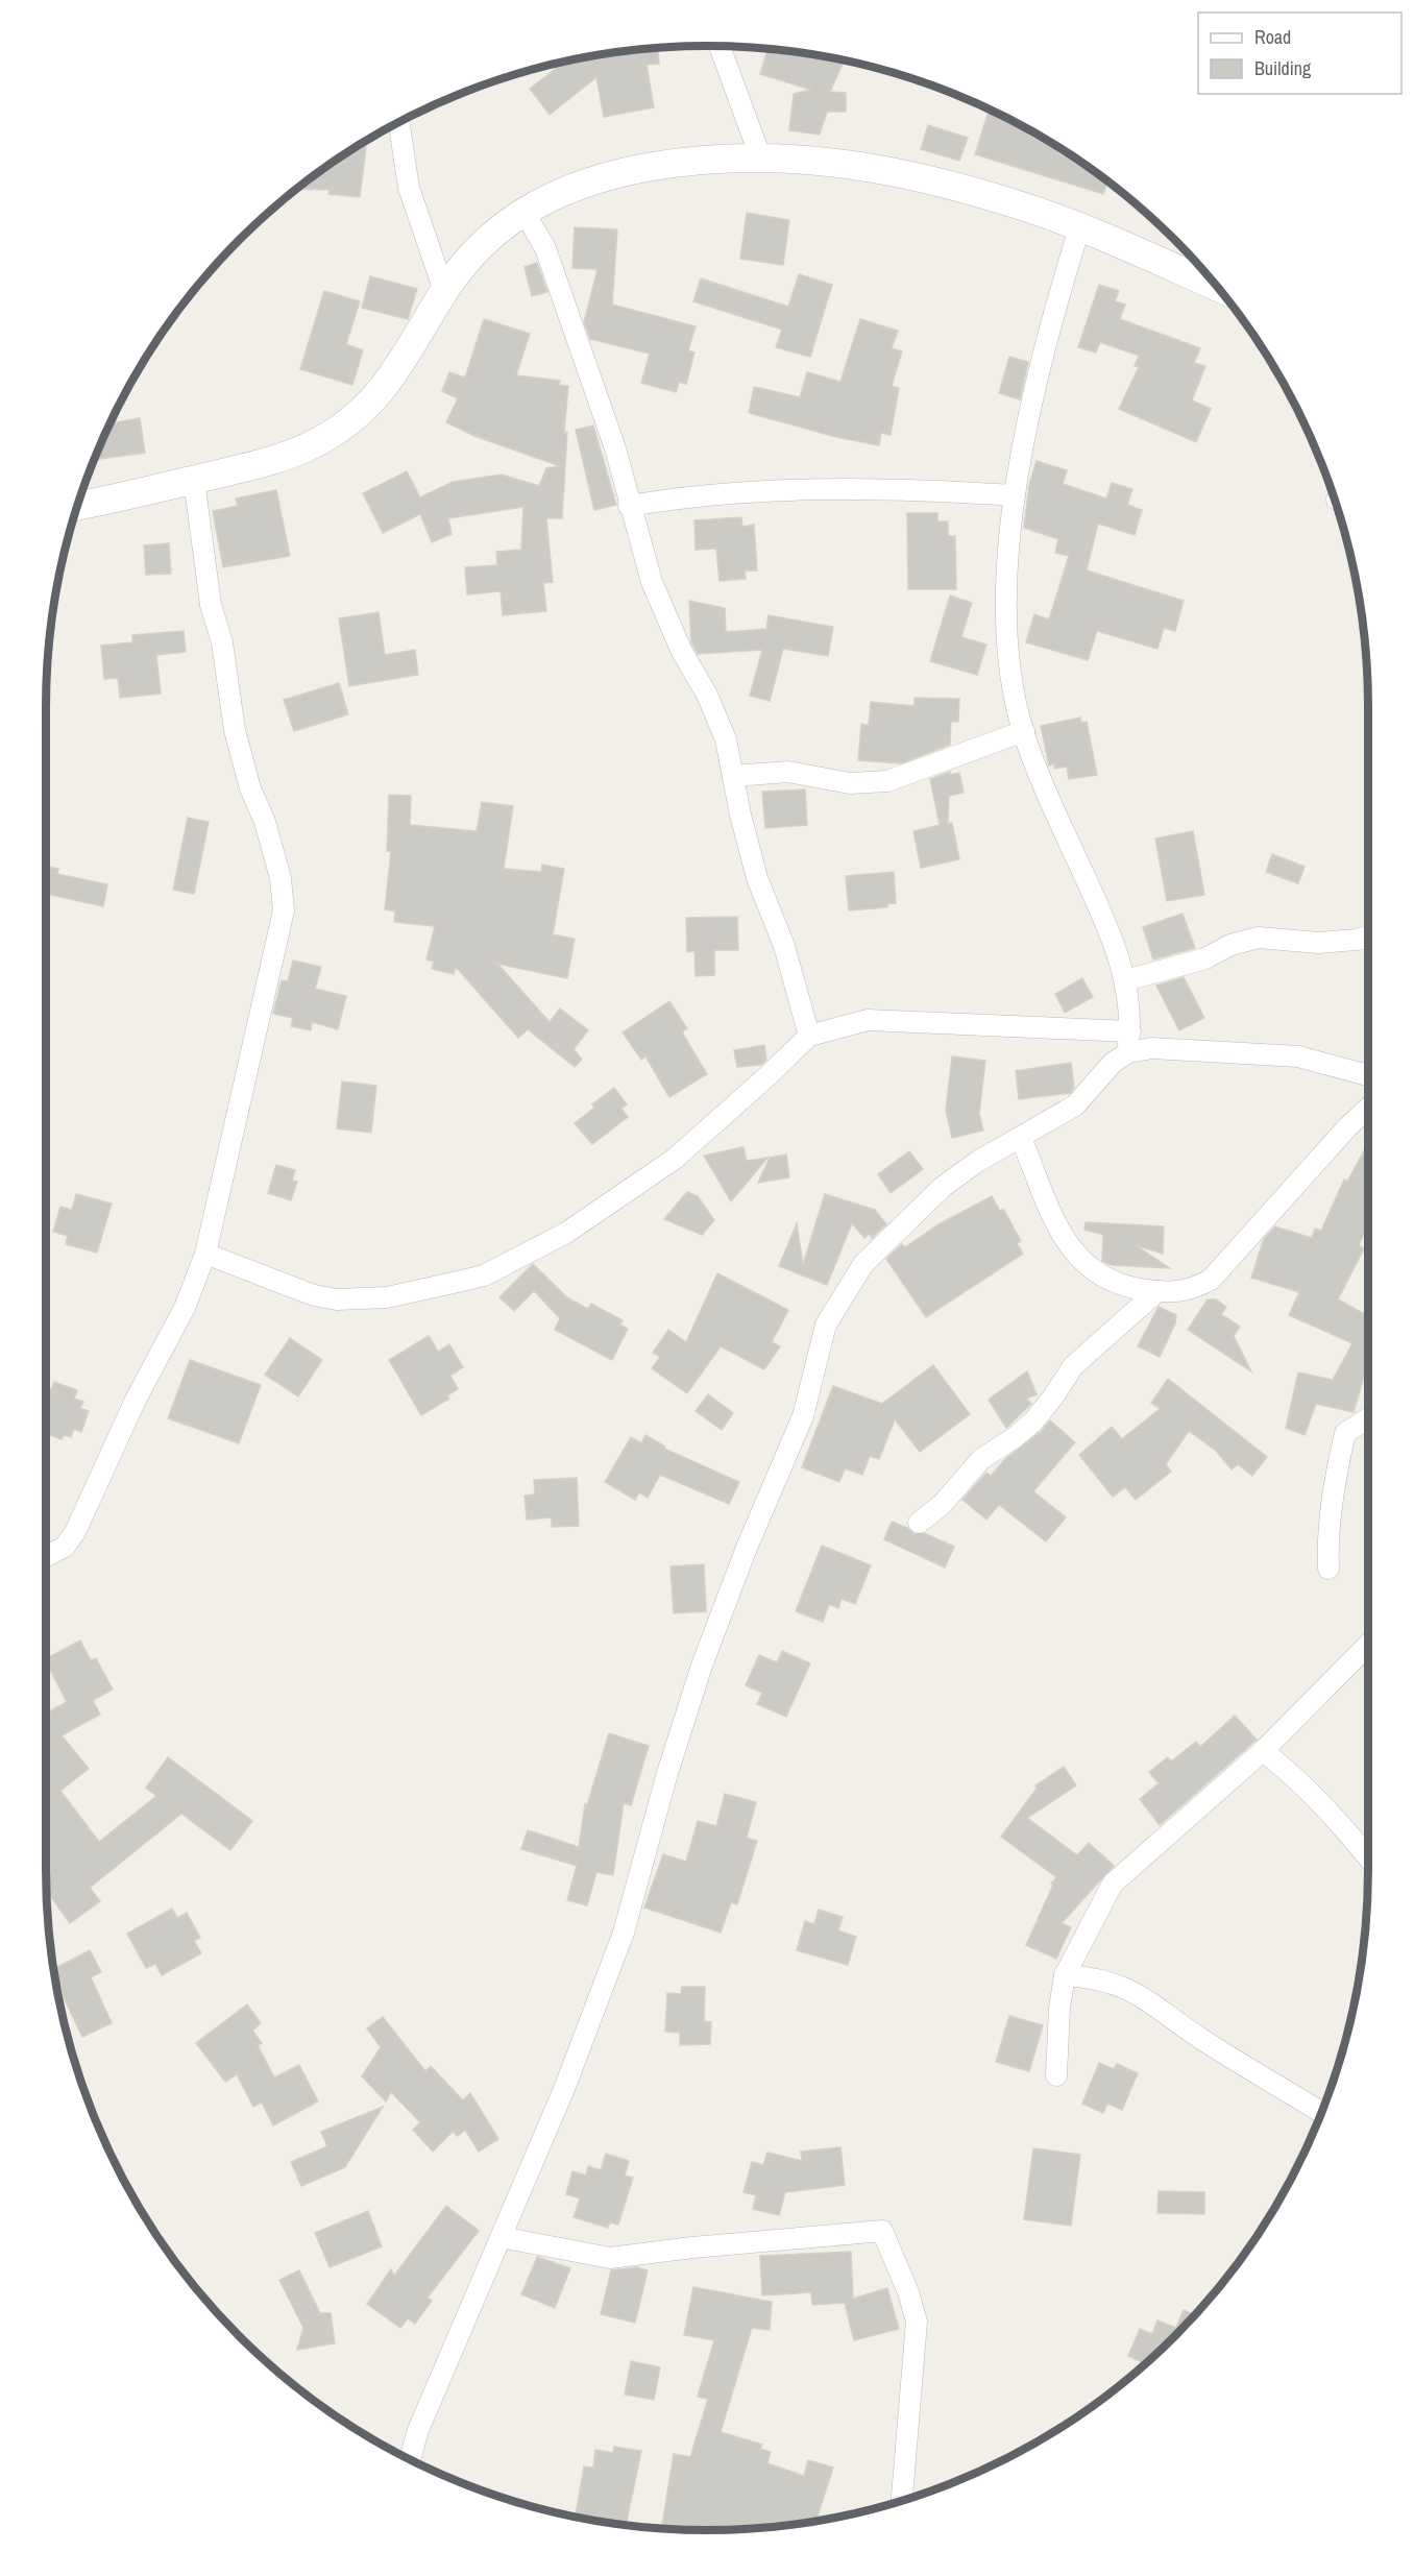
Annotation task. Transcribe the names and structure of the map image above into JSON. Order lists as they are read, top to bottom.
{
  "legend": ["Road", "Building"]
}
